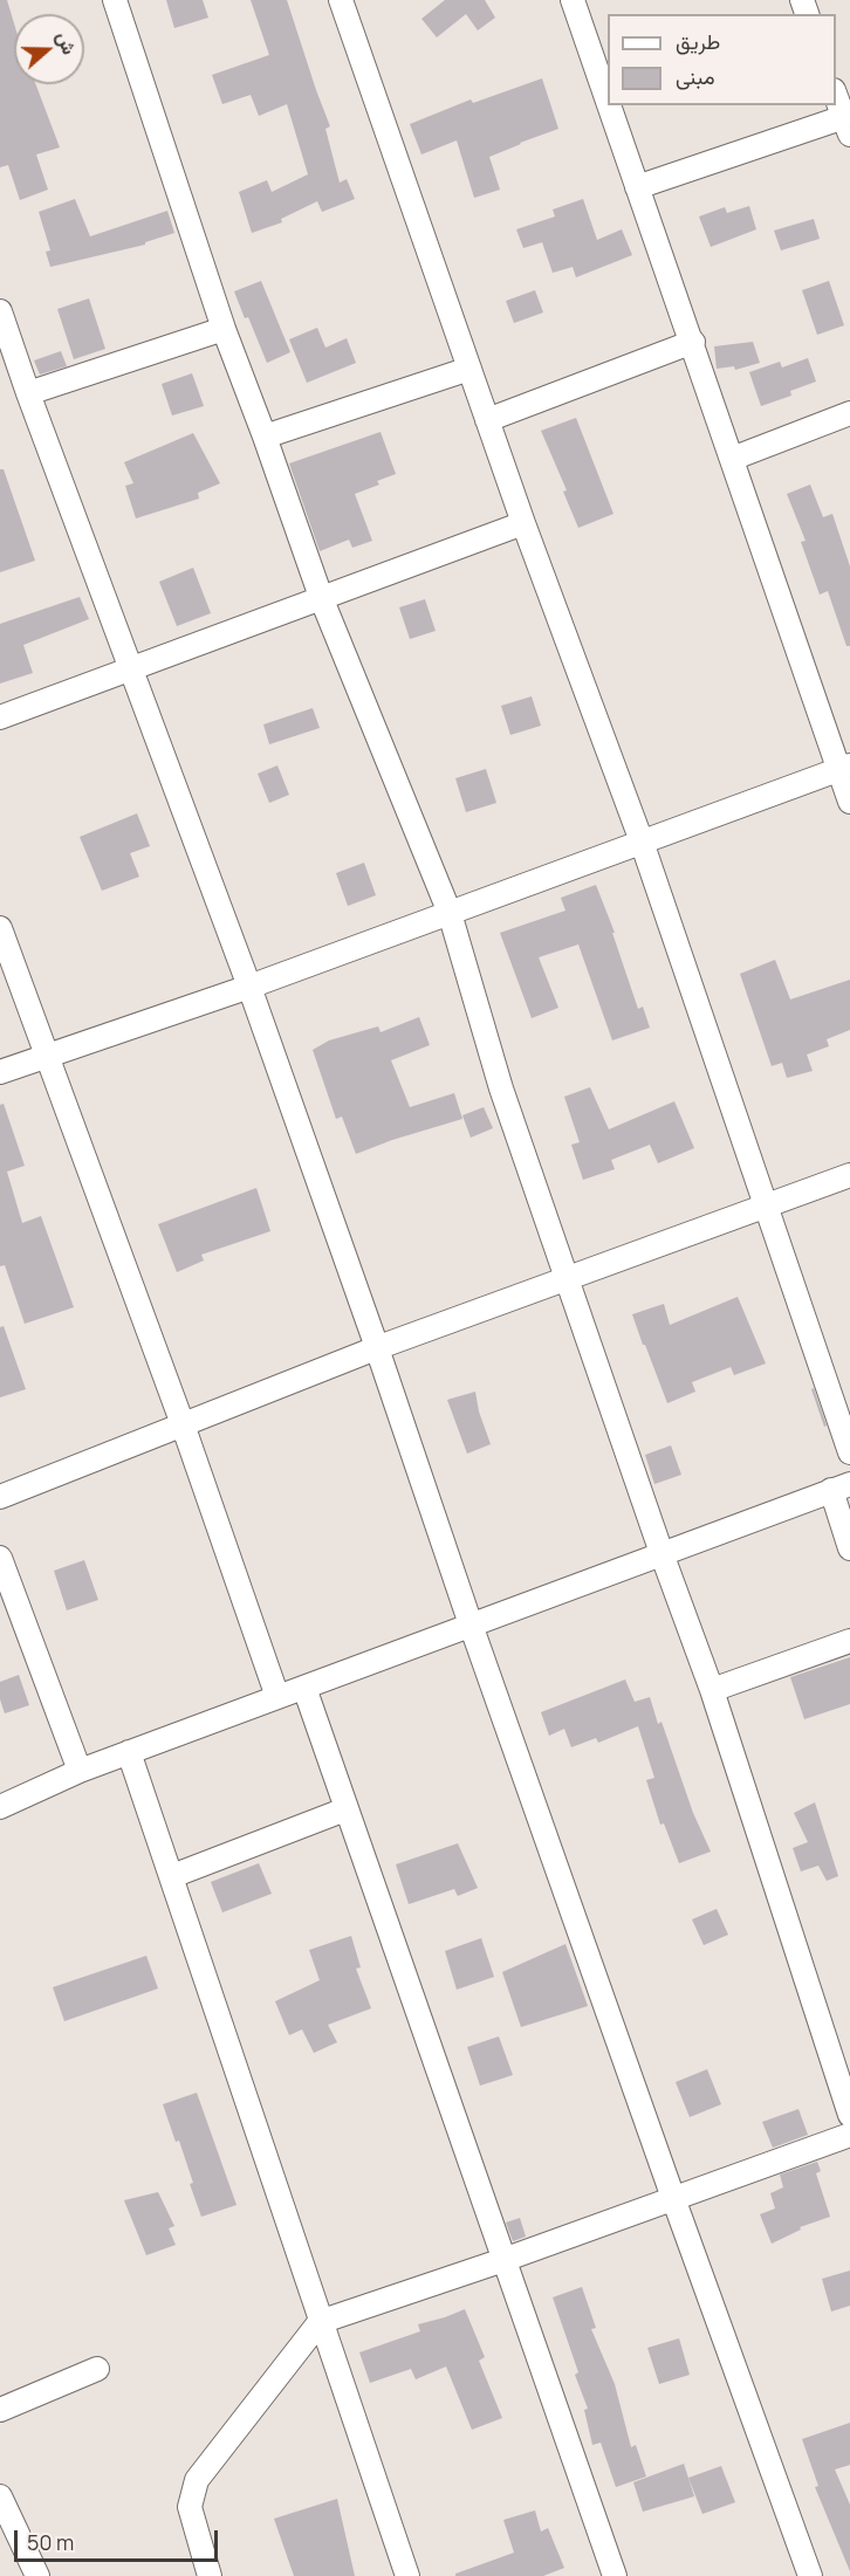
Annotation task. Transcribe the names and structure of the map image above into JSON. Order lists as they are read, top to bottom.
{
  "legend": ["طريق", "مبنى"],
  "scale_bar": "50 m",
  "north": "right"
}
